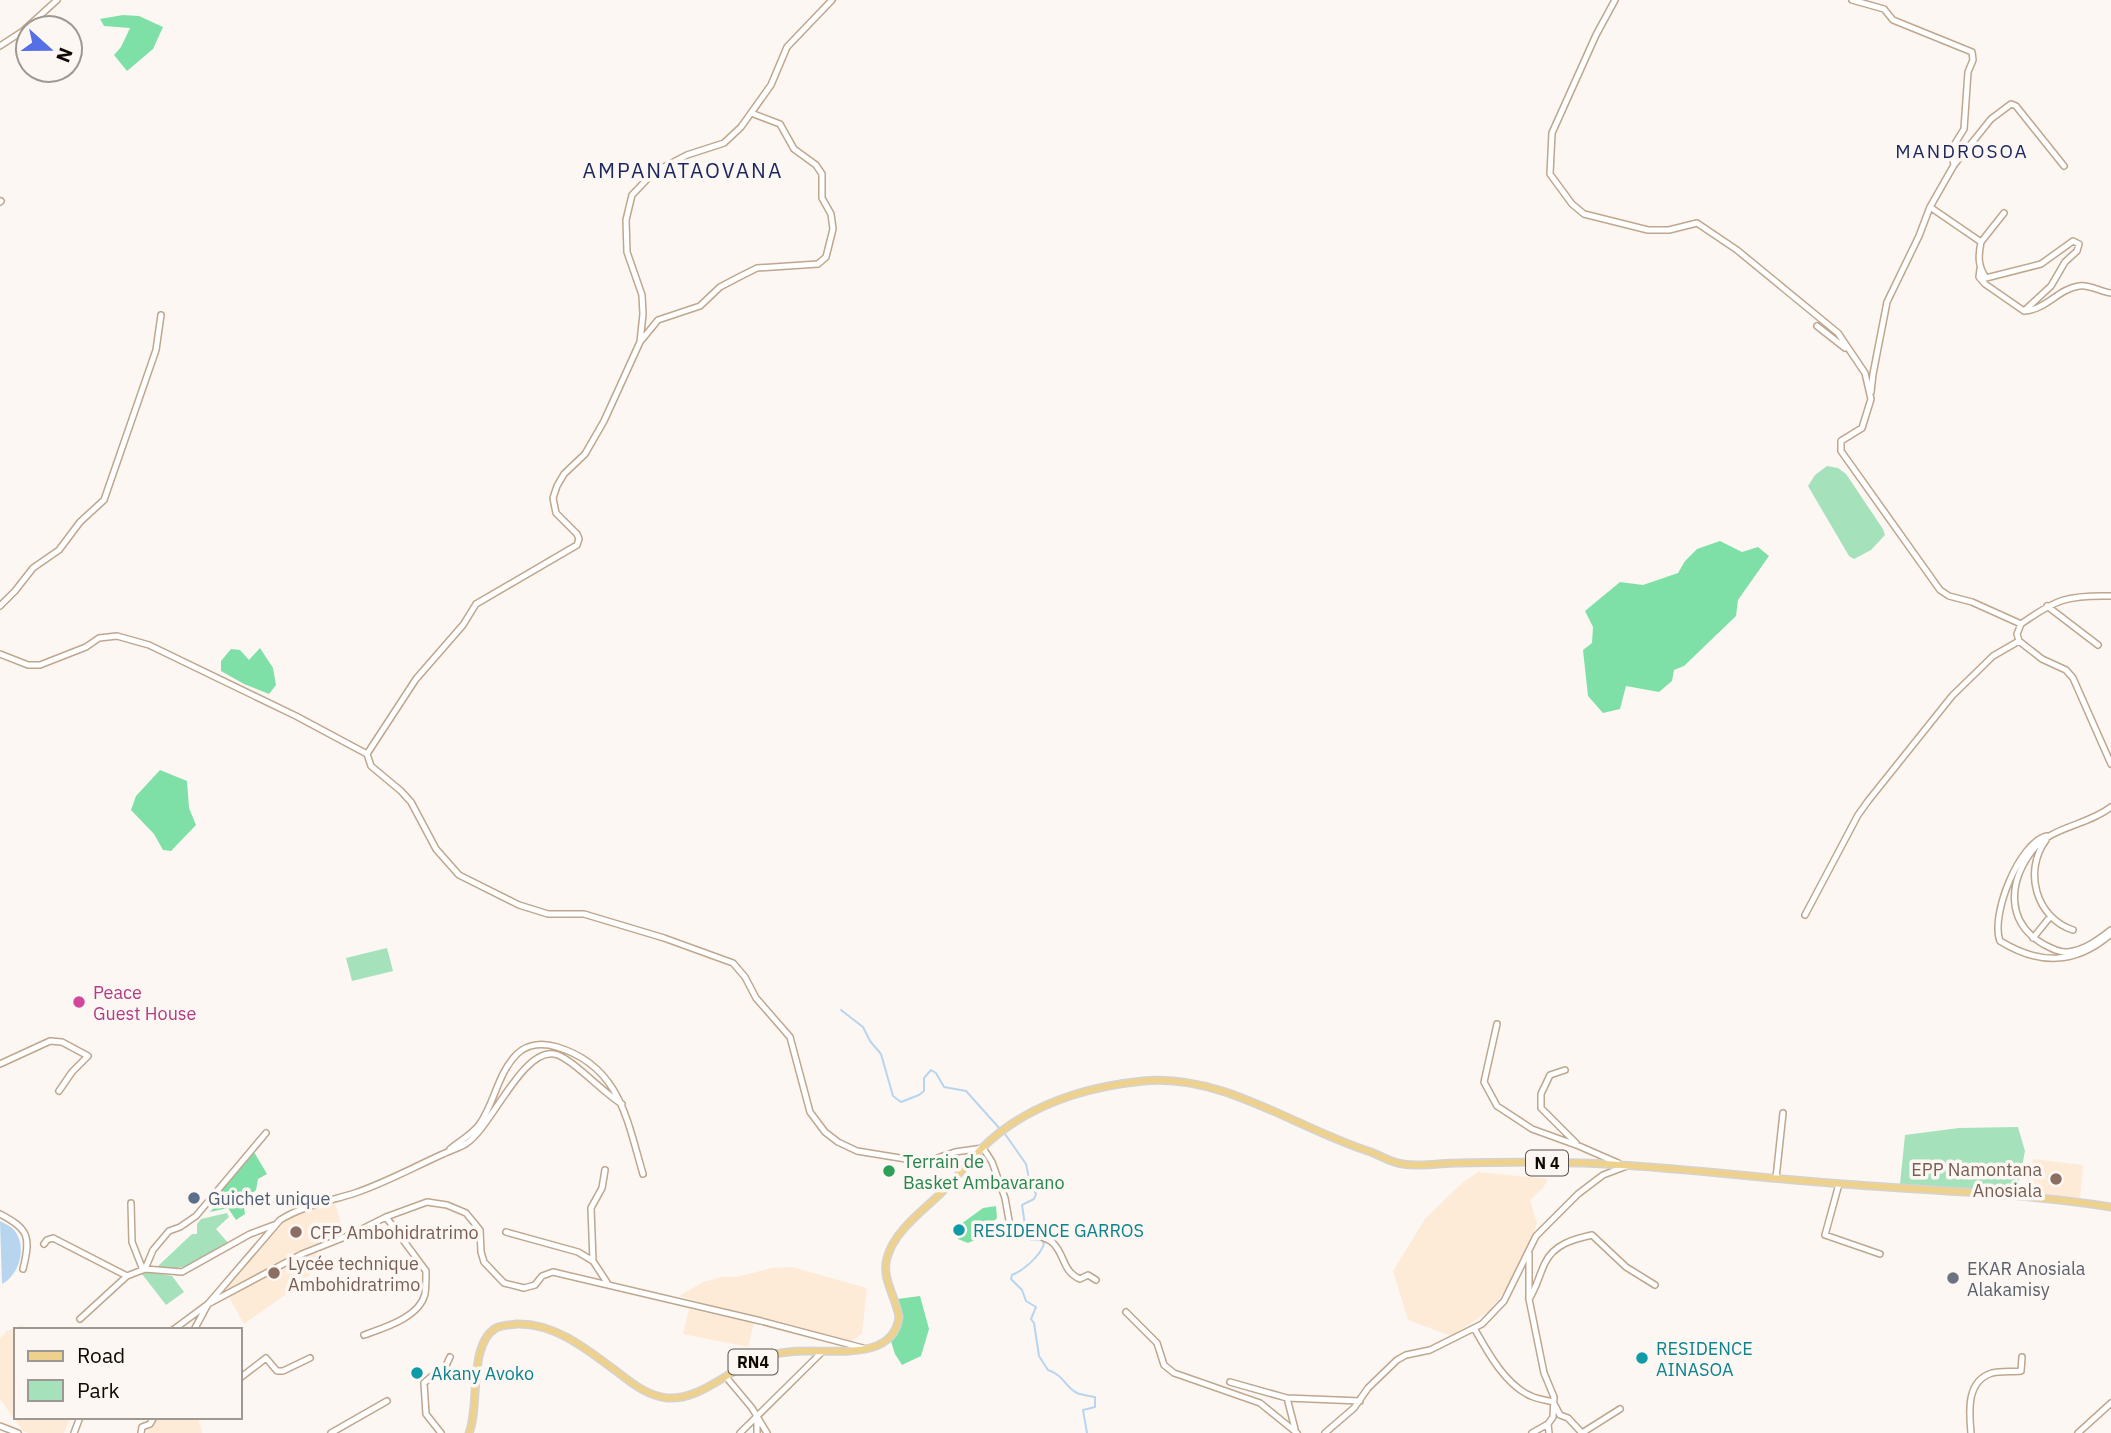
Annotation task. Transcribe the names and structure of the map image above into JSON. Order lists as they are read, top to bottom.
{
  "streets": {
    "main road": ["N 4", "RN4"]
  },
  "districts": ["MANDROSOA", "AMPANATAOVANA"],
  "places": [
    "Peace Guest House",
    "Terrain de Basket Ambavarano",
    "EPP Namontana Anosiala",
    "Guichet unique",
    "RESIDENCE GARROS",
    "CFP Ambohidratrimo",
    "Lycée technique Ambohidratrimo",
    "EKAR Anosiala Alakamisy",
    "RESIDENCE AINASOA",
    "Akany Avoko"
  ],
  "legend": ["Road", "Park"],
  "north": "right"
}
